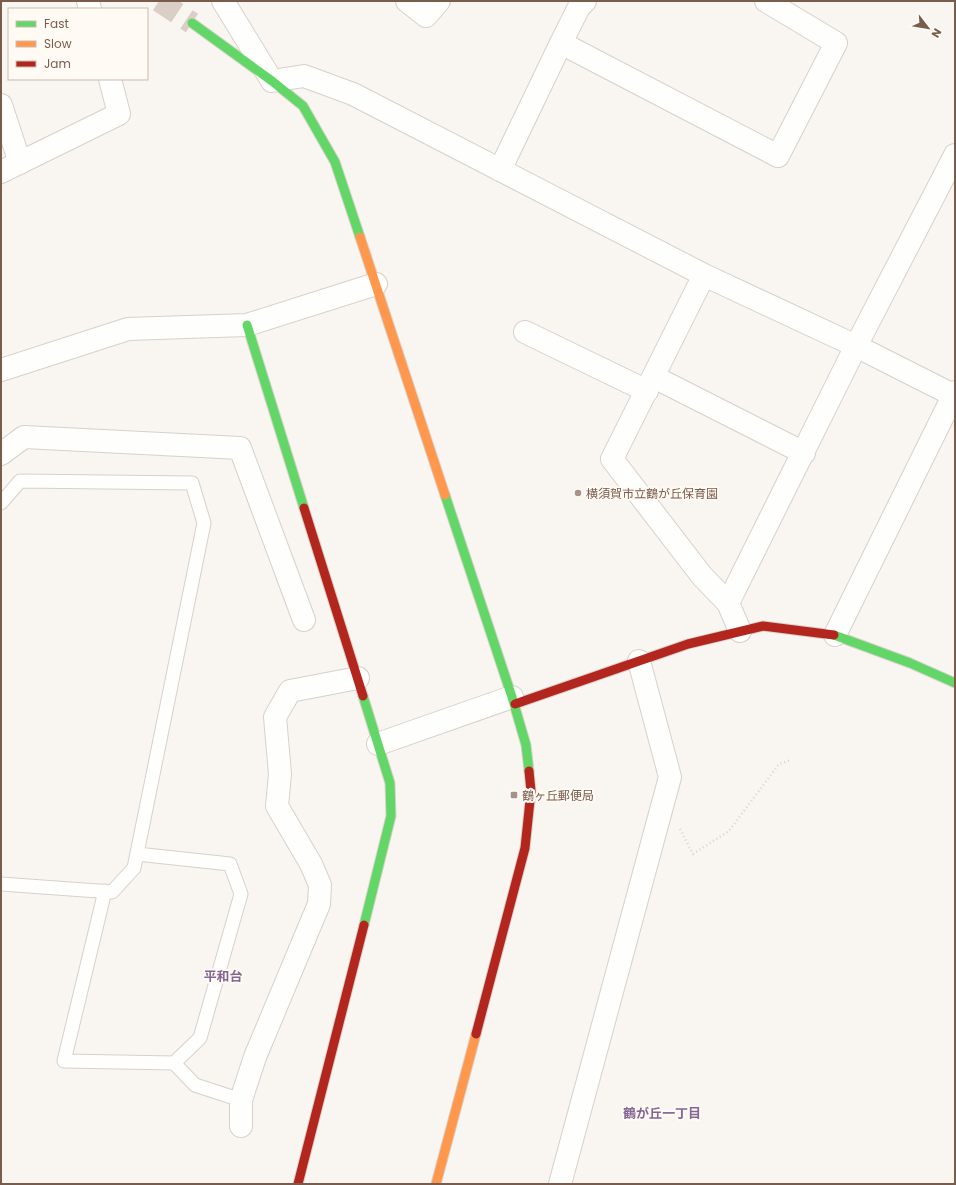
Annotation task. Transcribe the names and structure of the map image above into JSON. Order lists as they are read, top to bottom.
{
  "districts": ["平和台", "鶴が丘一丁目"],
  "places": {
    "other": ["横須賀市立鶴が丘保育園"],
    "transit": ["鶴ヶ丘郵便局"]
  },
  "legend": ["Fast", "Slow", "Jam"],
  "north": "bottom right"
}
